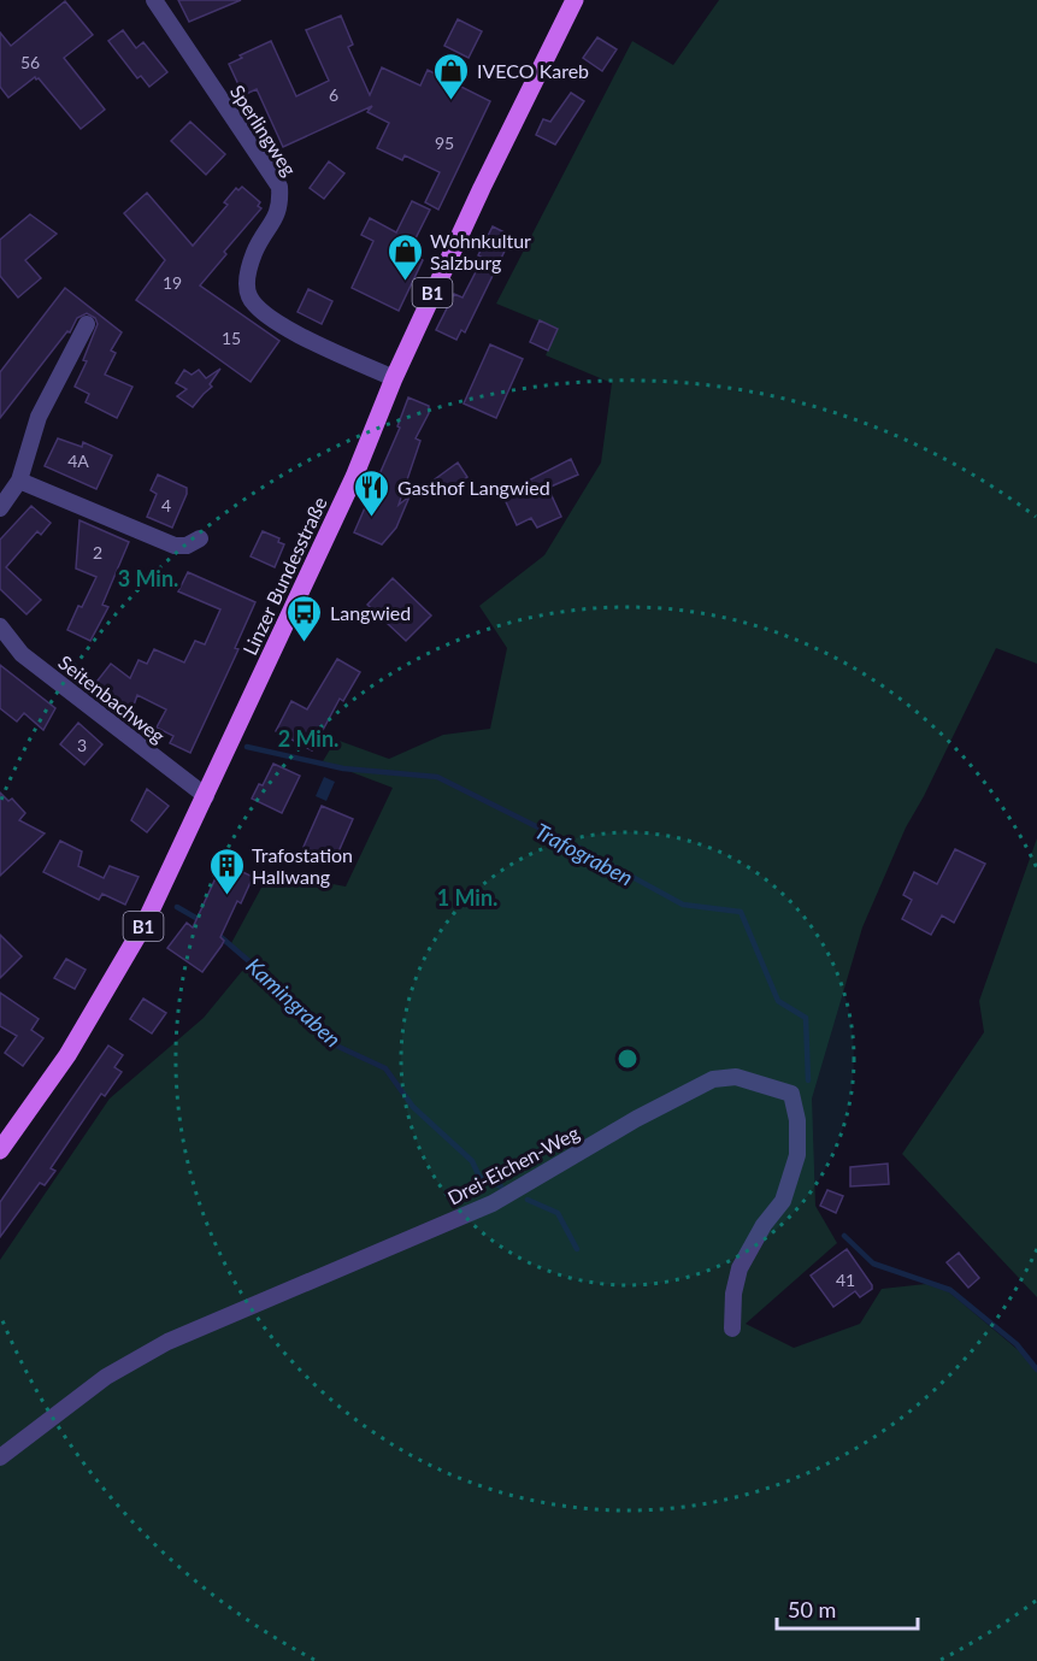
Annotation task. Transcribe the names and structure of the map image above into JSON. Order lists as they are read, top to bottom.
{
  "streets": {
    "main road": ["B1", "Linzer Bundesstraße"],
    "street": ["Sperlingweg", "Seitenbachweg", "Drei-Eichen-Weg"]
  },
  "crossings": [
    ["Sperlingweg", "Linzer Bundesstraße"],
    ["Linzer Bundesstraße", "Seitenbachweg"]
  ],
  "water": ["Trafograben", "Kamingraben"],
  "places": {
    "shop": ["IVECO Kareb", "Wohnkultur Salzburg"],
    "restaurant": ["Gasthof Langwied"],
    "bus stop": ["Langwied"],
    "building": ["Trafostation Hallwang"]
  },
  "house_numbers": [
    "56",
    "6",
    "95",
    "19",
    "15",
    "4A",
    "4",
    "2",
    "3",
    "41"
  ],
  "scale_bar": "50 m",
  "rings": ["3 Min.", "2 Min.", "1 Min."]
}
